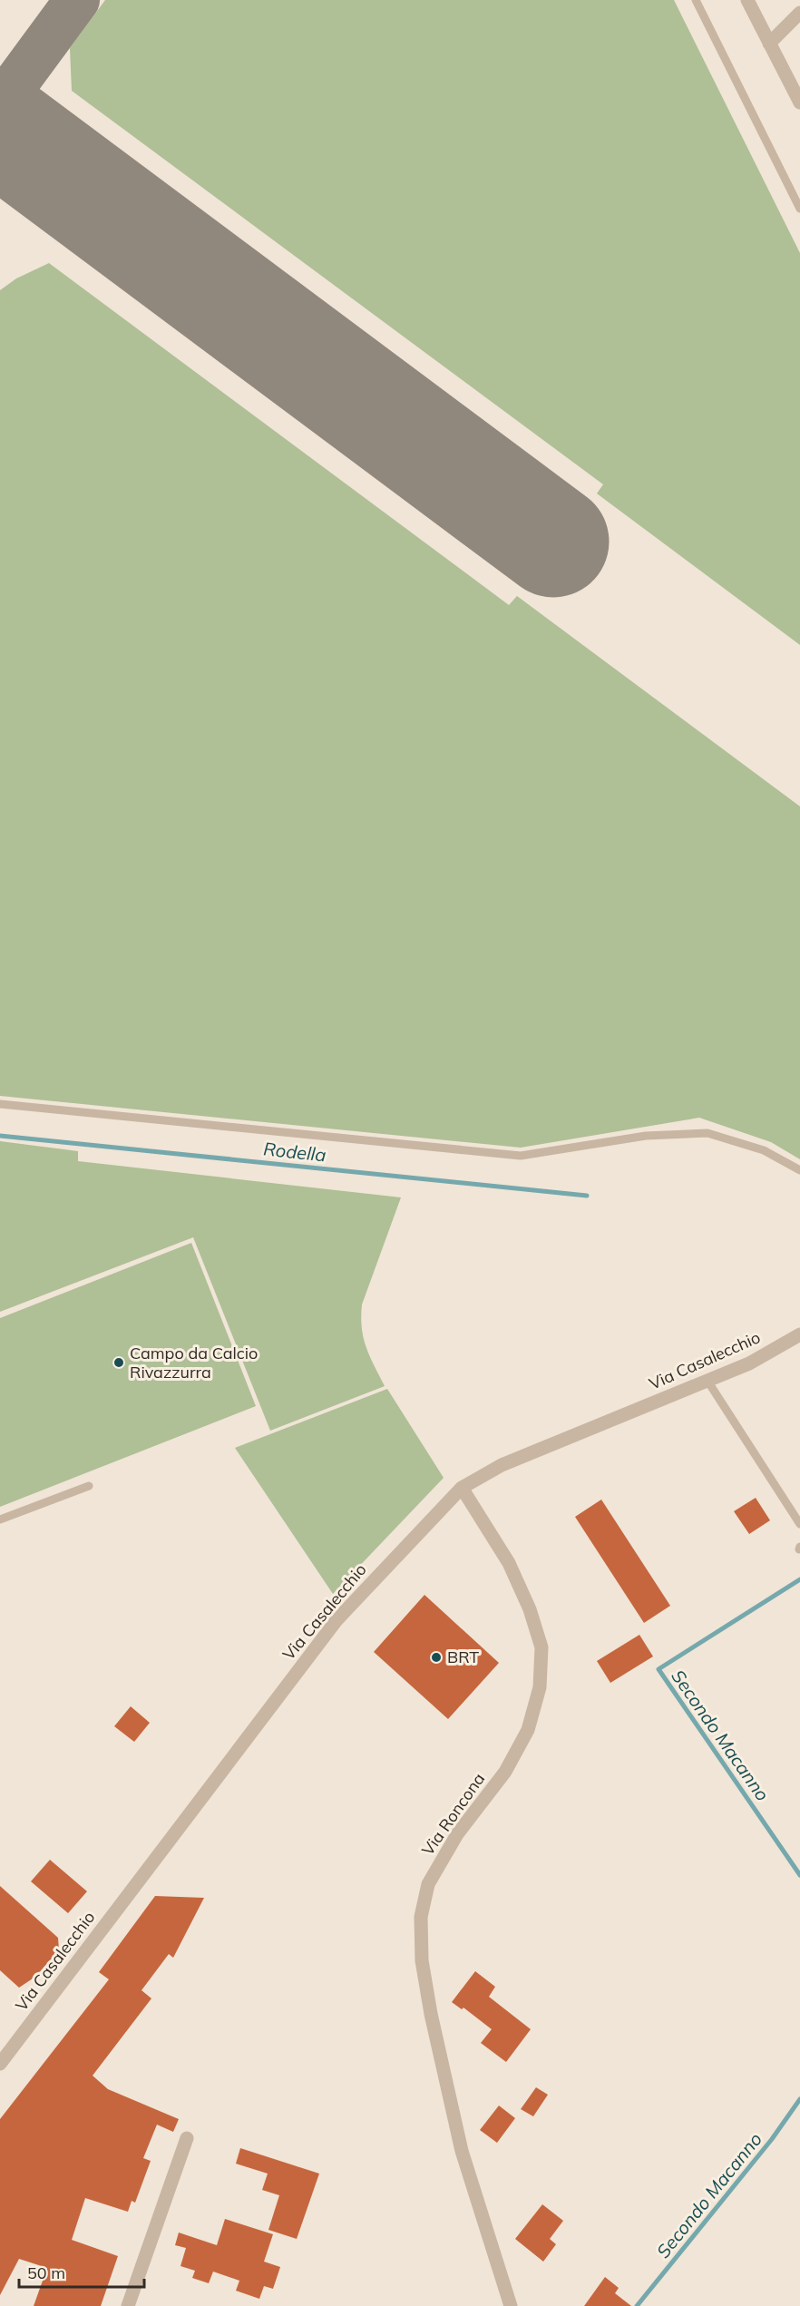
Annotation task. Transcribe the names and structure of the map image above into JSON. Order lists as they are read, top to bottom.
{
  "streets": {
    "street": ["Via Casalecchio", "Via Roncona"]
  },
  "crossings": [
    ["Via Casalecchio", "Via Roncona"]
  ],
  "water": ["Rodella", "Secondo Macanno"],
  "places": ["Campo da Calcio Rivazzurra", "BRT"],
  "scale_bar": "50 m"
}
